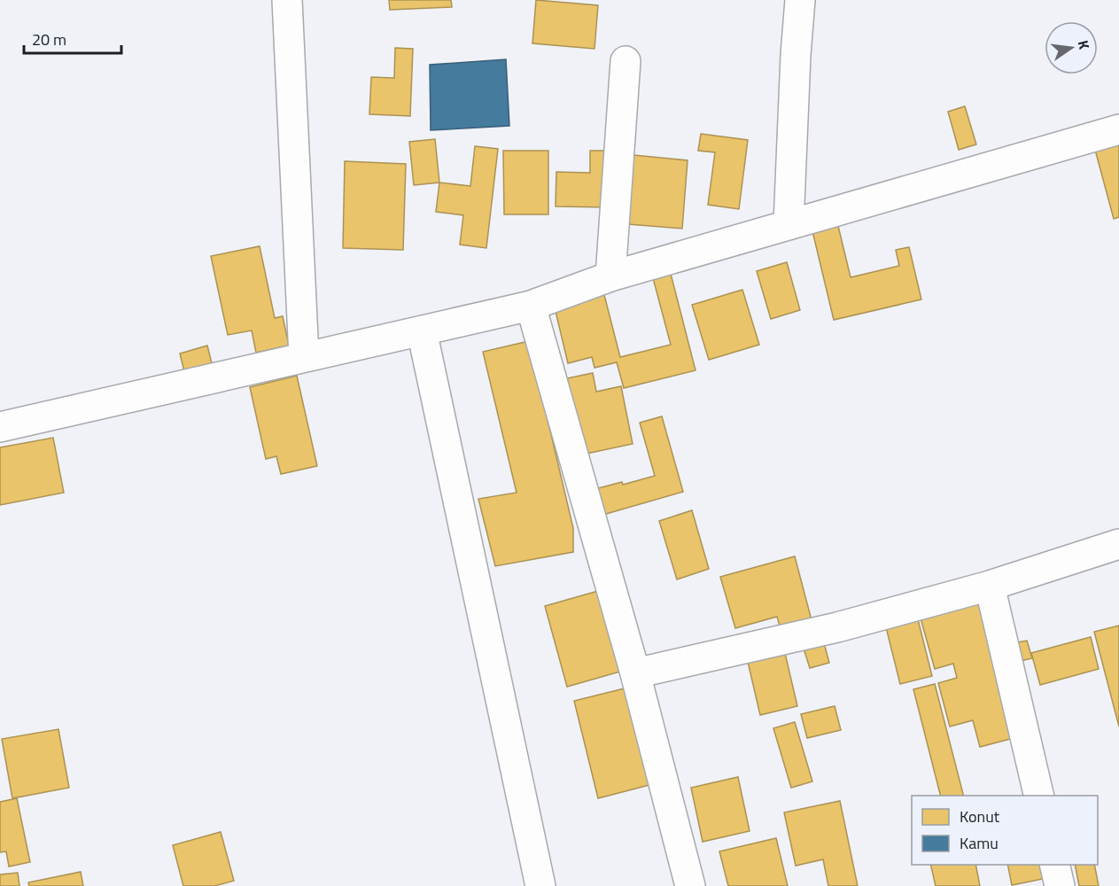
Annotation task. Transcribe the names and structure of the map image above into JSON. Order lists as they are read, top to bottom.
{
  "legend": ["Konut", "Kamu"],
  "scale_bar": "20 m",
  "north": "right"
}
